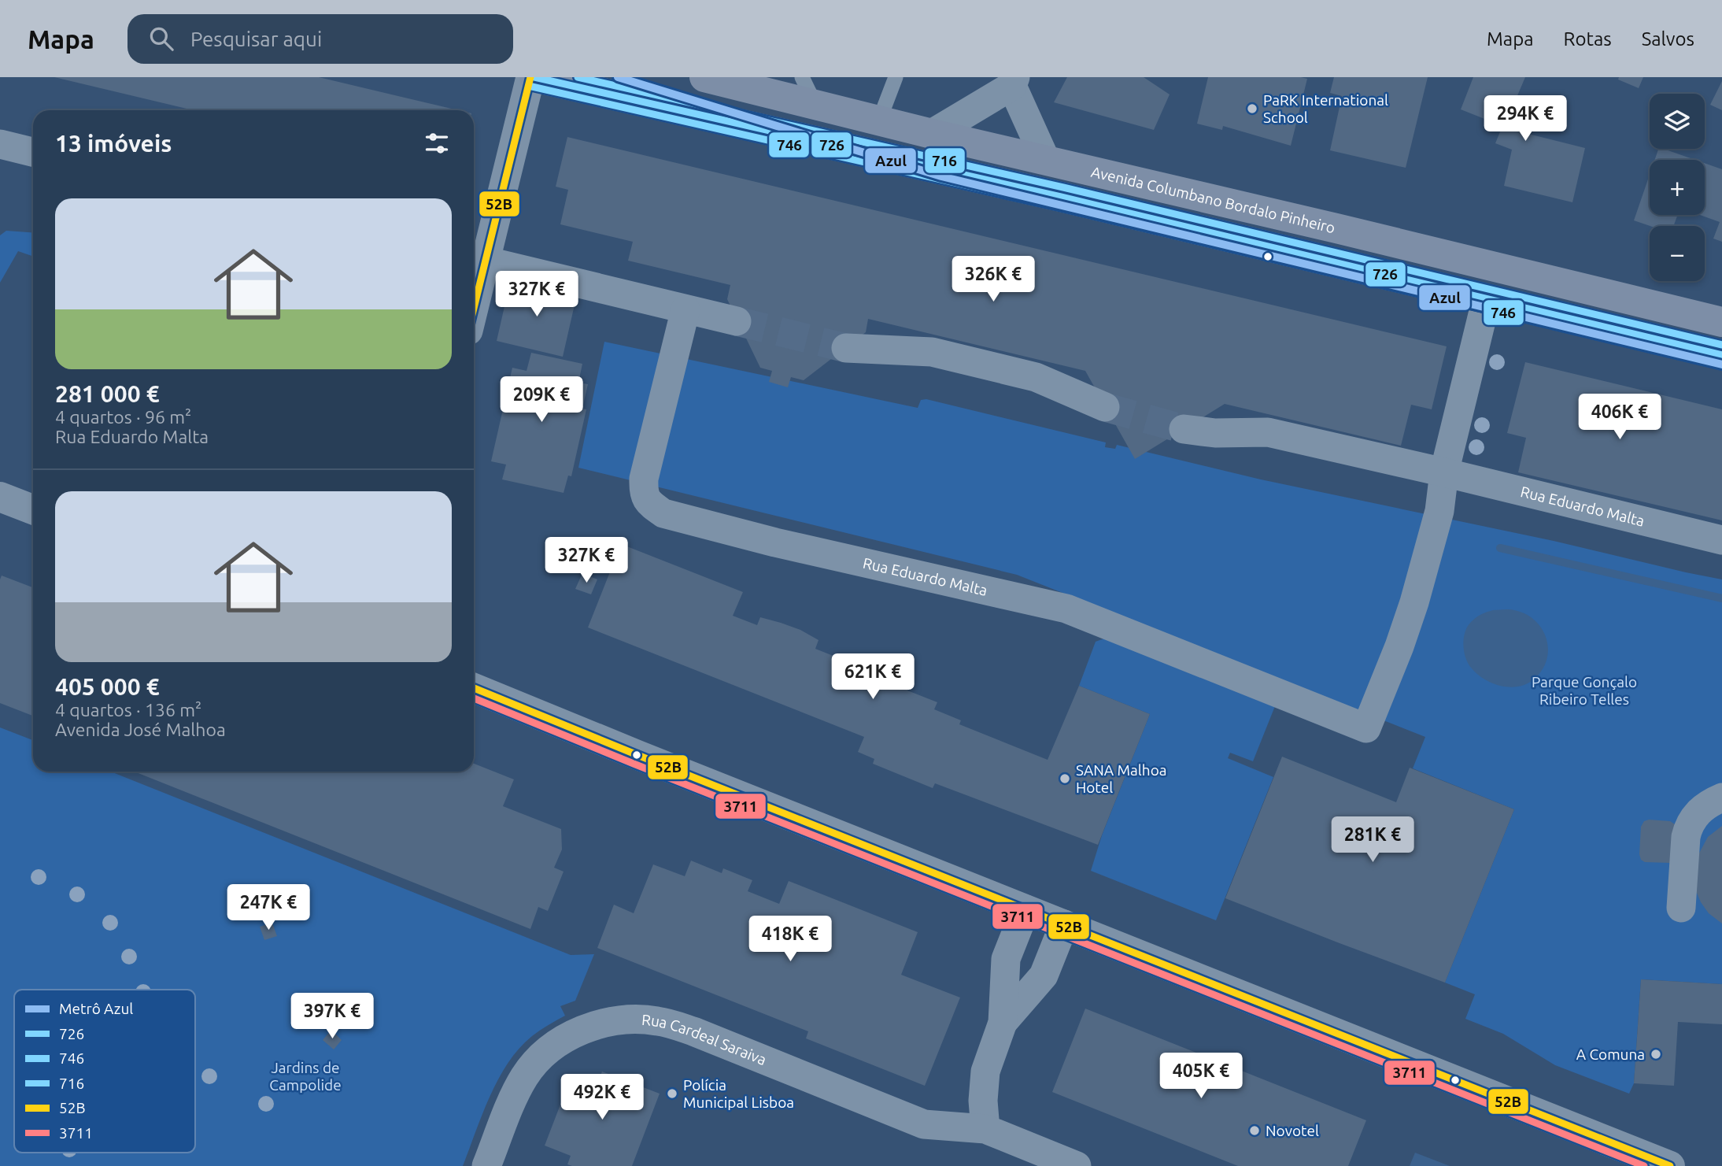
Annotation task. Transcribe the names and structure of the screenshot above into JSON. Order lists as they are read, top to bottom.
{
  "streets": {
    "main road": ["Avenida Columbano Bordalo Pinheiro"],
    "street": ["Rua Eduardo Malta", "Rua Cardeal Saraiva"]
  },
  "parks": ["Parque Gonçalo Ribeiro Telles", "Jardins de Campolide"],
  "places": [
    "PaRK International School",
    "SANA Malhoa Hotel",
    "A Comuna",
    "Polícia Municipal Lisboa",
    "Novotel"
  ],
  "lines": [
    "metro line Azul",
    "transit line 726",
    "transit line 716",
    "transit line 52B",
    "transit line 746",
    "transit line 3711"
  ],
  "legend": [
    "Metrô Azul",
    "726",
    "746",
    "716",
    "52B",
    "3711"
  ],
  "page": {
    "header": "Mapa",
    "search": "Pesquisar aqui",
    "nav": ["Mapa", "Rotas", "Salvos"],
    "map_buttons": ["+", "−"],
    "price": [
      "294K €",
      "326K €",
      "327K €",
      "209K €",
      "406K €",
      "327K €",
      "621K €",
      "281K €",
      "247K €",
      "418K €",
      "397K €",
      "405K €",
      "492K €"
    ],
    "heading": "13 imóveis",
    "list": [
      {
        "name": "281 000 €",
        "note": "4 quartos · 96 m² · Rua Eduardo Malta"
      },
      {
        "name": "405 000 €",
        "note": "4 quartos · 136 m² · Avenida José Malhoa"
      }
    ]
  }
}
